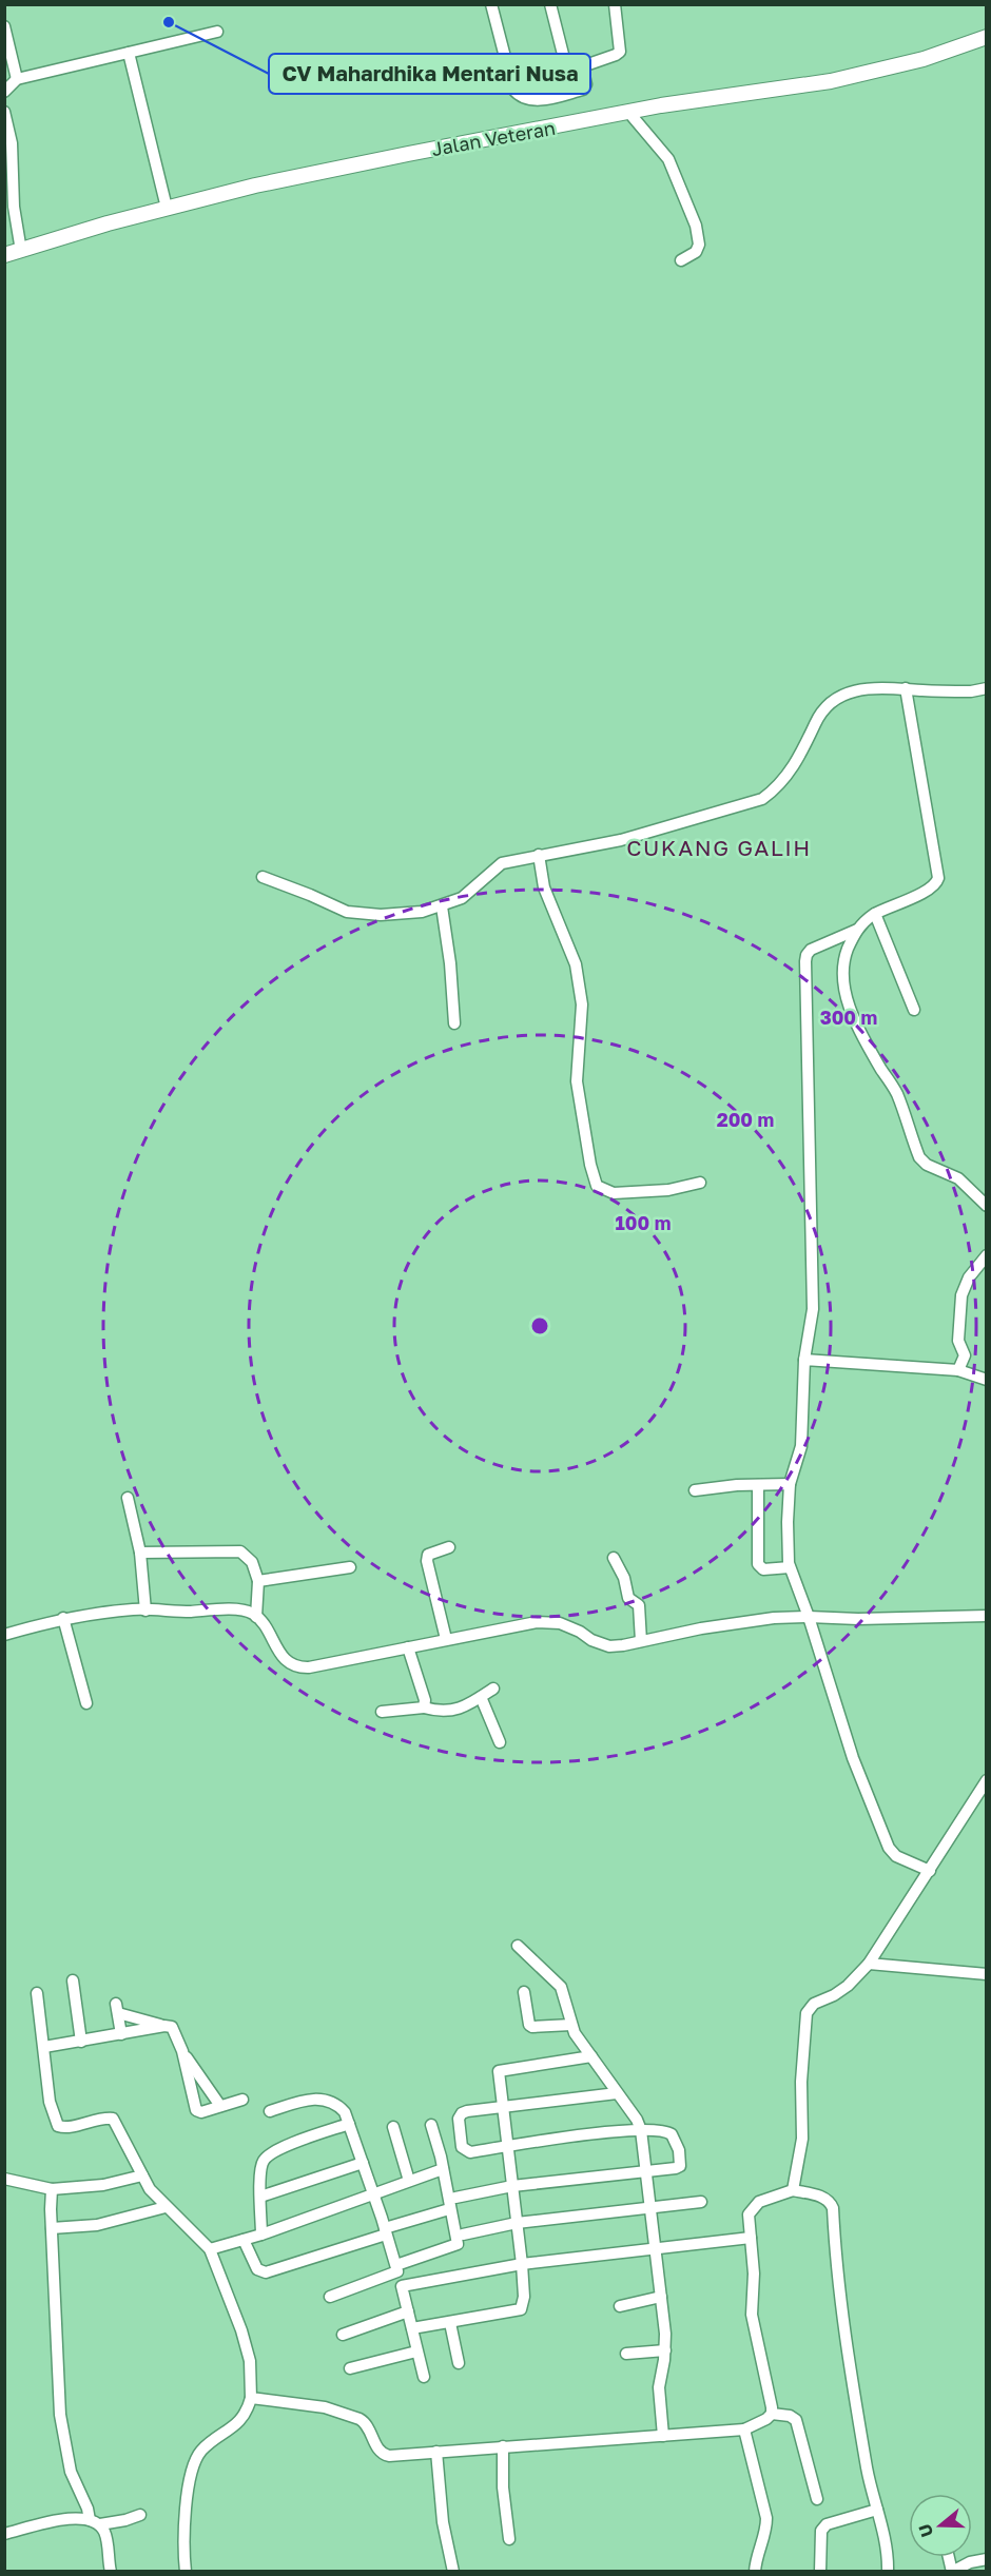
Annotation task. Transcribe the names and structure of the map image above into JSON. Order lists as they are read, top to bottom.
{
  "streets": {
    "main road": ["Jalan Veteran"]
  },
  "districts": ["CUKANG GALIH"],
  "places": ["CV Mahardhika Mentari Nusa"],
  "north": "left",
  "rings": ["300 m", "200 m", "100 m"]
}
